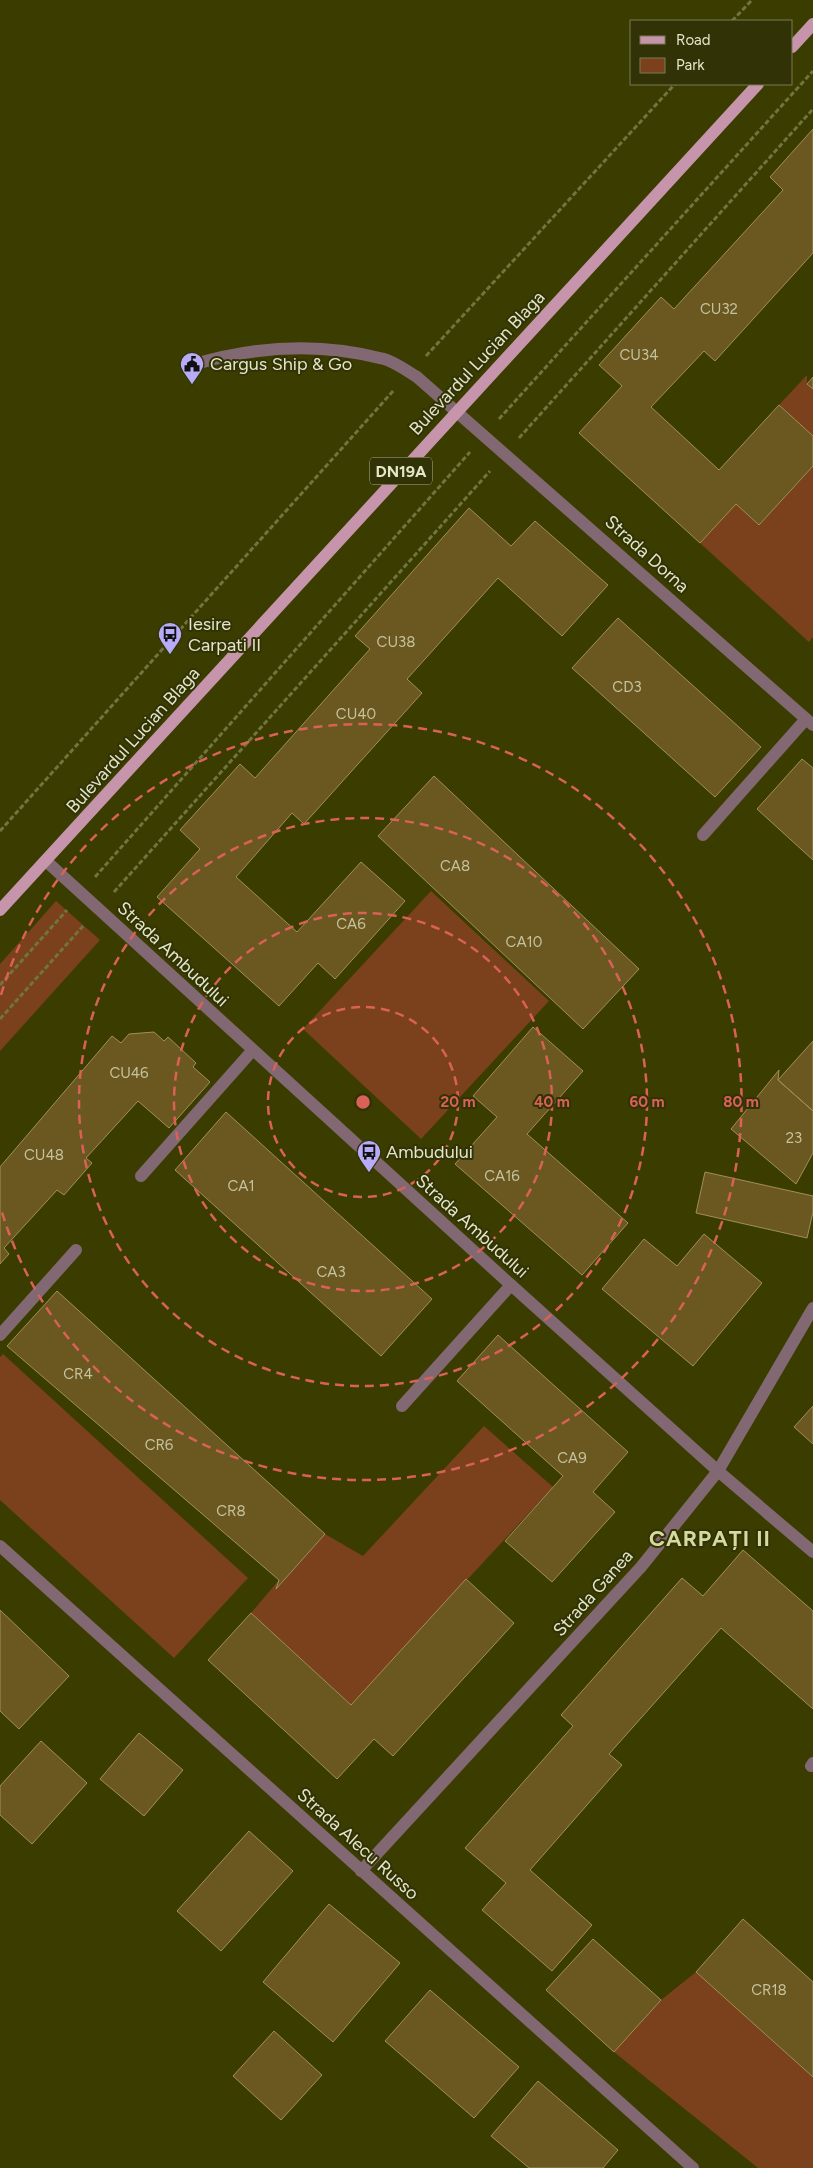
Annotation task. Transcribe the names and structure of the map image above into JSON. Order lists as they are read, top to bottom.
{
  "streets": {
    "main road": ["Bulevardul Lucian Blaga", "DN19A"],
    "street": [
      "Strada Dorna",
      "Strada Ambudului",
      "Strada Ganea",
      "Strada Alecu Russo"
    ]
  },
  "crossings": [
    ["Bulevardul Lucian Blaga", "Strada Dorna"],
    ["Bulevardul Lucian Blaga", "Strada Ambudului"],
    ["Strada Ambudului", "Strada Ganea"],
    ["Strada Ganea", "Strada Alecu Russo"]
  ],
  "districts": ["CARPAȚI II"],
  "places": {
    "public building": ["Cargus Ship & Go"],
    "bus stop": ["Iesire Carpati II", "Ambudului"]
  },
  "house_numbers": [
    "CU32",
    "CU34",
    "CU38",
    "CD3",
    "CU40",
    "CA8",
    "CA6",
    "CA10",
    "CU46",
    "23",
    "CU48",
    "CA16",
    "CA1",
    "CA3",
    "CR4",
    "CR6",
    "CA9",
    "CR8",
    "CR18"
  ],
  "legend": ["Road", "Park"],
  "rings": [
    "20 m",
    "40 m",
    "60 m",
    "80 m"
  ]
}
